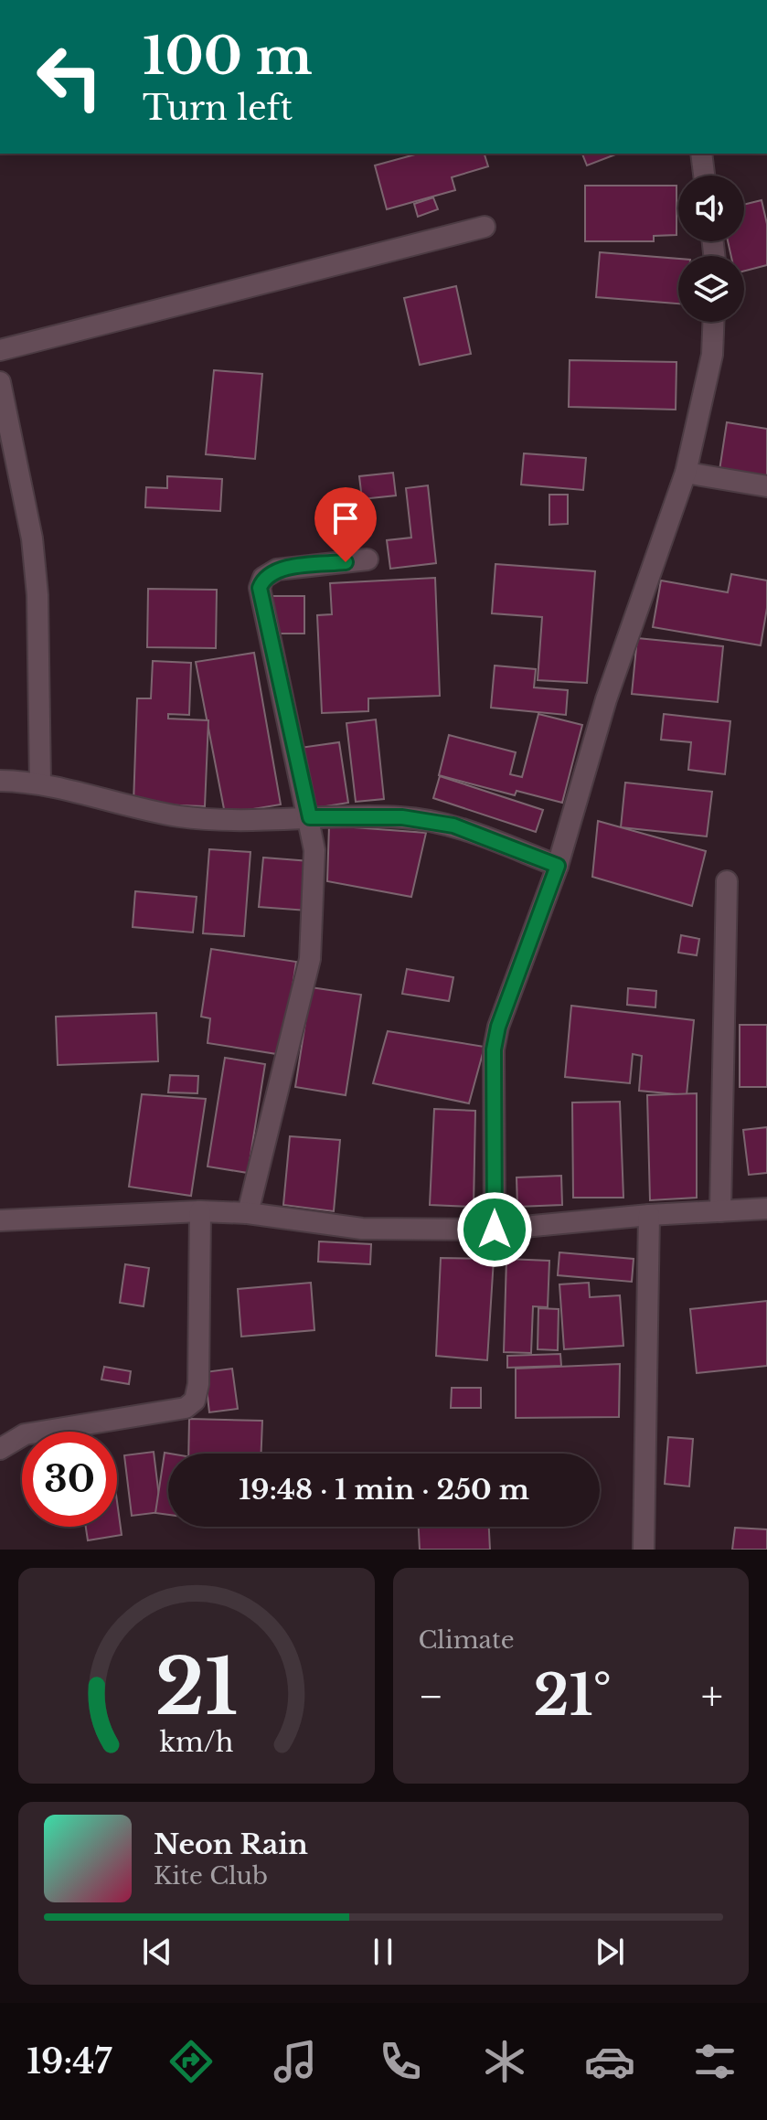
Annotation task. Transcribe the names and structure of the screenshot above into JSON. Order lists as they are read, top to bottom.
{
  "page": {
    "turn": ["100 m", "Turn left"],
    "limit": "30",
    "trip": "19:48 · 1 min · 250 m",
    "tile": "Climate",
    "heat": ["−", "21°", "+"],
    "song": ["Neon Rain", "Kite Club"],
    "tabs": "19:47",
    "gauge": ["21", "km/h"]
  }
}
